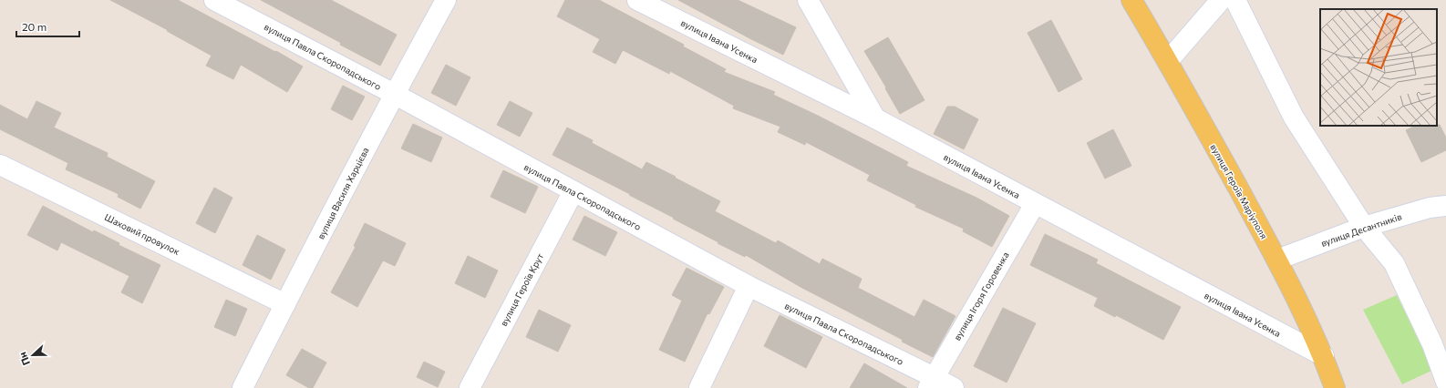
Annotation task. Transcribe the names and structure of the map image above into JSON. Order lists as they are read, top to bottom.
{
  "streets": {
    "main road": ["вулиця Героїв Маріуполя"],
    "street": [
      "вулиця Івана Усенка",
      "вулиця Павла Скоропадського",
      "вулиця Василя Харцієва",
      "вулиця Десантників",
      "Шаховий провулок",
      "вулиця Героїв Крут",
      "вулиця Ігоря Горовенка"
    ]
  },
  "crossings": [
    ["вулиця Івана Усенка", "вулиця Героїв Маріуполя"],
    ["вулиця Івана Усенка", "вулиця Ігоря Горовенка"],
    ["вулиця Павла Скоропадського", "вулиця Василя Харцієва"],
    ["вулиця Павла Скоропадського", "вулиця Героїв Крут"],
    ["вулиця Павла Скоропадського", "вулиця Ігоря Горовенка"],
    ["вулиця Героїв Маріуполя", "вулиця Десантників"],
    ["вулиця Василя Харцієва", "Шаховий провулок"]
  ],
  "scale_bar": "20 m",
  "north": "left"
}
